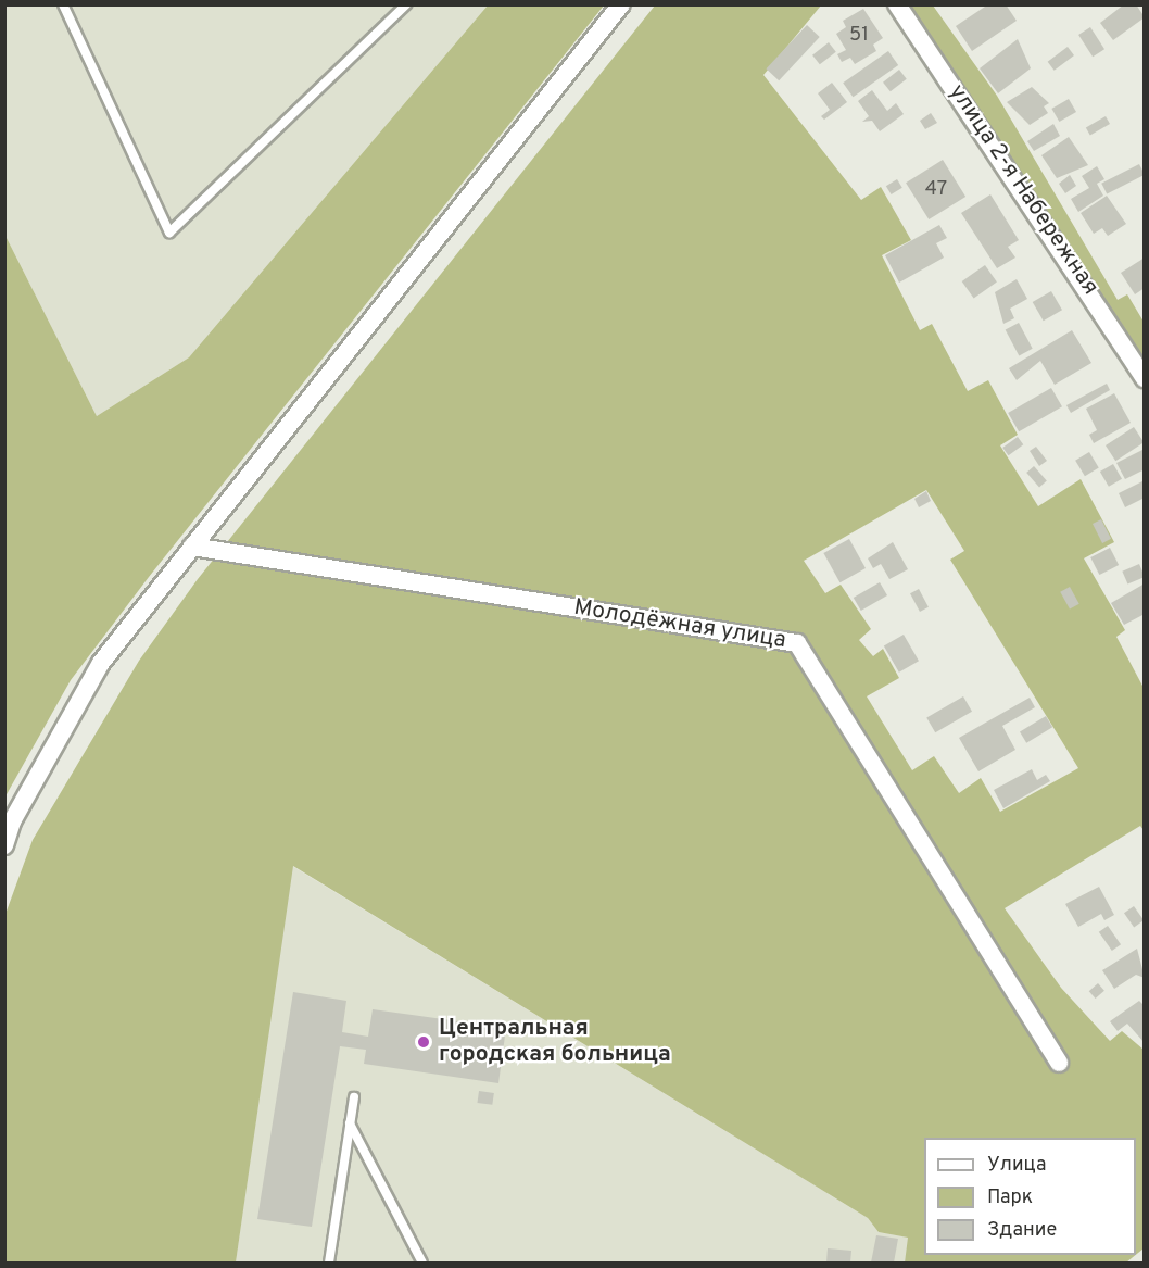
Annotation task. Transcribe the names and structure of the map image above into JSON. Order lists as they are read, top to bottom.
{
  "streets": {
    "street": ["улица 2-я Набережная", "Молодёжная улица"]
  },
  "places": ["Центральная городская больница"],
  "house_numbers": ["51", "47"],
  "legend": ["Улица", "Парк", "Здание"]
}
